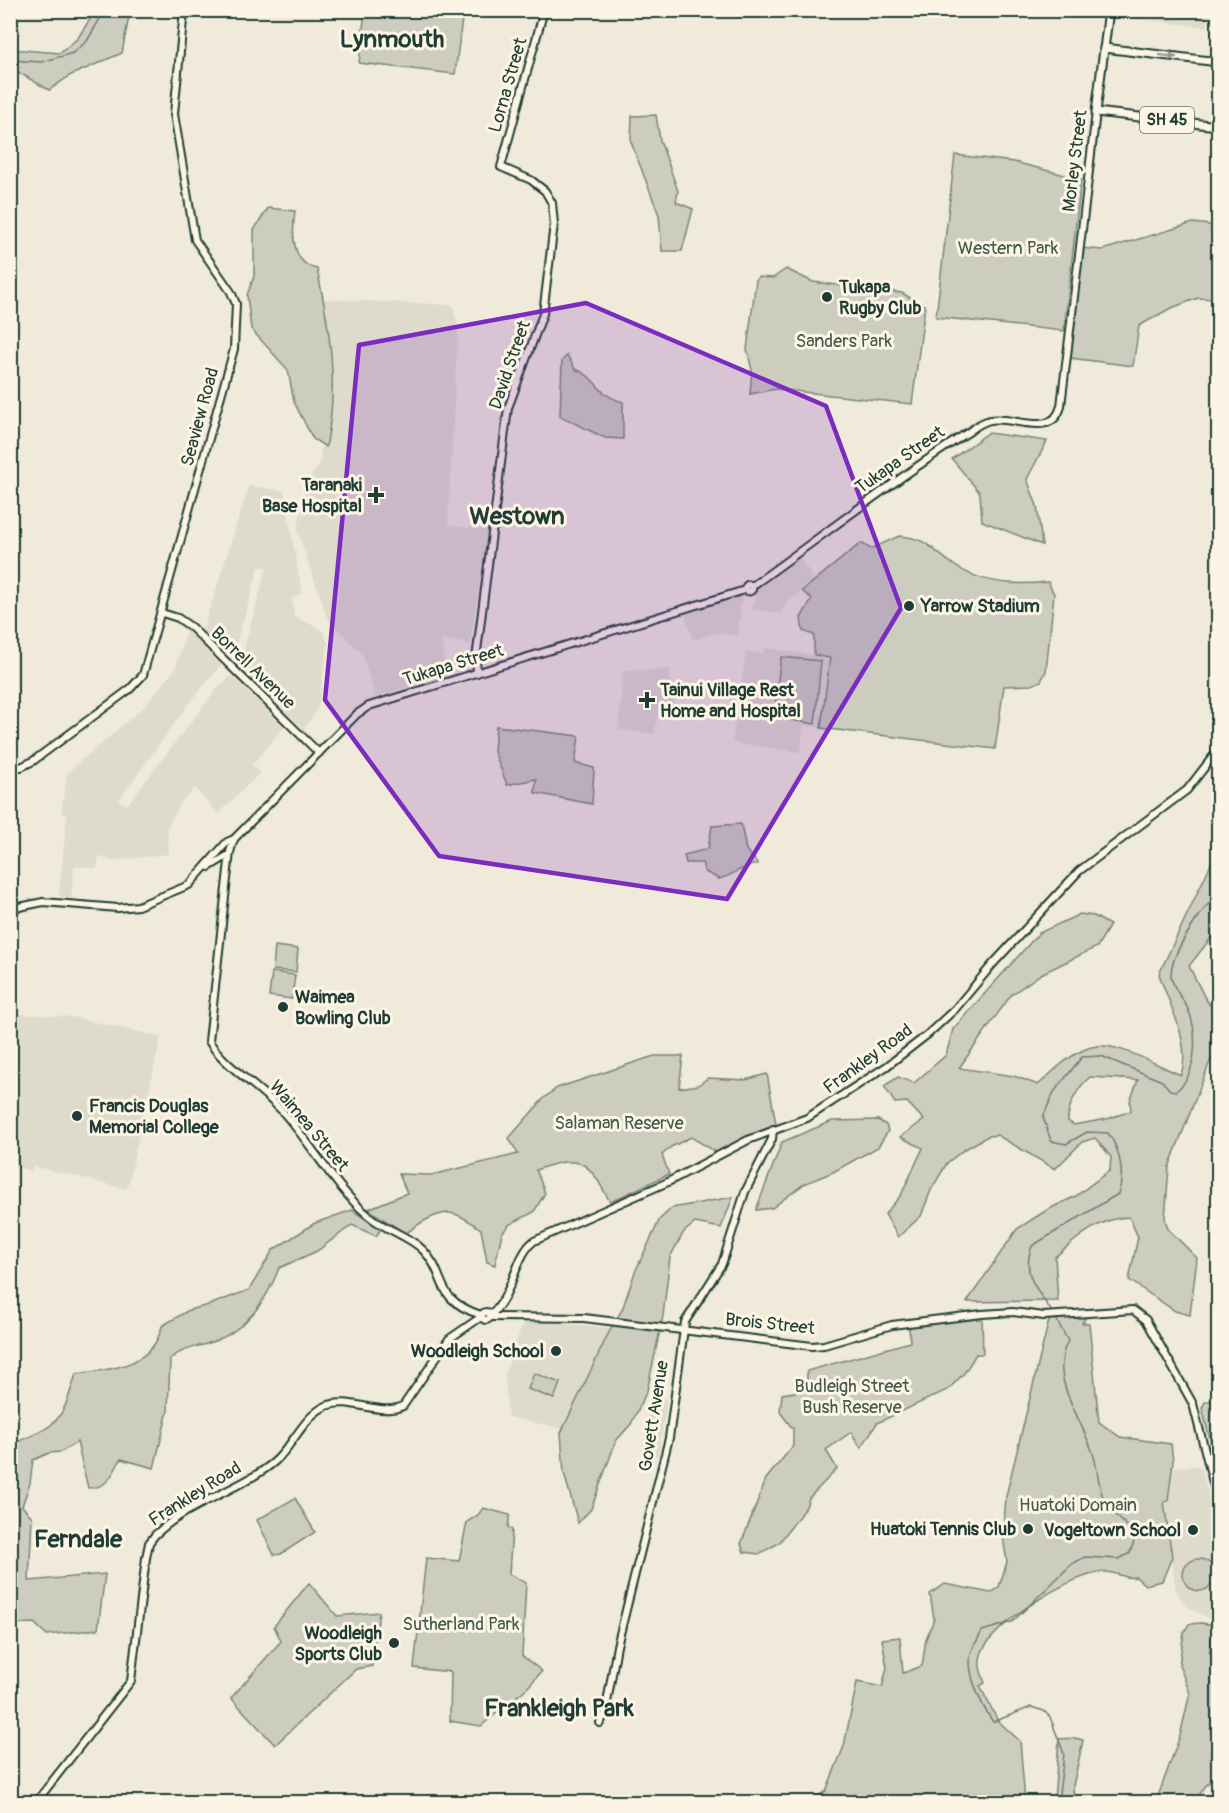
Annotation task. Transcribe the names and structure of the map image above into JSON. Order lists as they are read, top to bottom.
{
  "streets": {
    "main road": ["SH 45", "Morley Street"],
    "street": [
      "Lorna Street",
      "David Street",
      "Seaview Road",
      "Tukapa Street",
      "Borrell Avenue",
      "Frankley Road",
      "Waimea Street",
      "Brois Street",
      "Govett Avenue"
    ]
  },
  "crossings": [
    ["Lorna Street", "David Street"],
    ["SH 45", "Morley Street"],
    ["Morley Street", "Tukapa Street"],
    ["David Street", "Tukapa Street"],
    ["Seaview Road", "Borrell Avenue"],
    ["Tukapa Street", "Borrell Avenue"],
    ["Tukapa Street", "Waimea Street"],
    ["Frankley Road", "Waimea Street"],
    ["Frankley Road", "Brois Street"],
    ["Frankley Road", "Govett Avenue"],
    ["Waimea Street", "Brois Street"],
    ["Brois Street", "Govett Avenue"]
  ],
  "districts": [
    "Lynmouth",
    "Westown",
    "Ferndale",
    "Frankleigh Park"
  ],
  "parks": [
    "Western Park",
    "Sanders Park",
    "Salaman Reserve",
    "Budleigh Street Bush Reserve",
    "Huatoki Domain",
    "Sutherland Park"
  ],
  "places": {
    "other": [
      "Tukapa Rugby Club",
      "Yarrow Stadium",
      "Waimea Bowling Club",
      "Francis Douglas Memorial College",
      "Woodleigh School",
      "Huatoki Tennis Club",
      "Vogeltown School",
      "Woodleigh Sports Club"
    ],
    "health": ["Taranaki Base Hospital", "Tainui Village Rest Home and Hospital"]
  }
}
